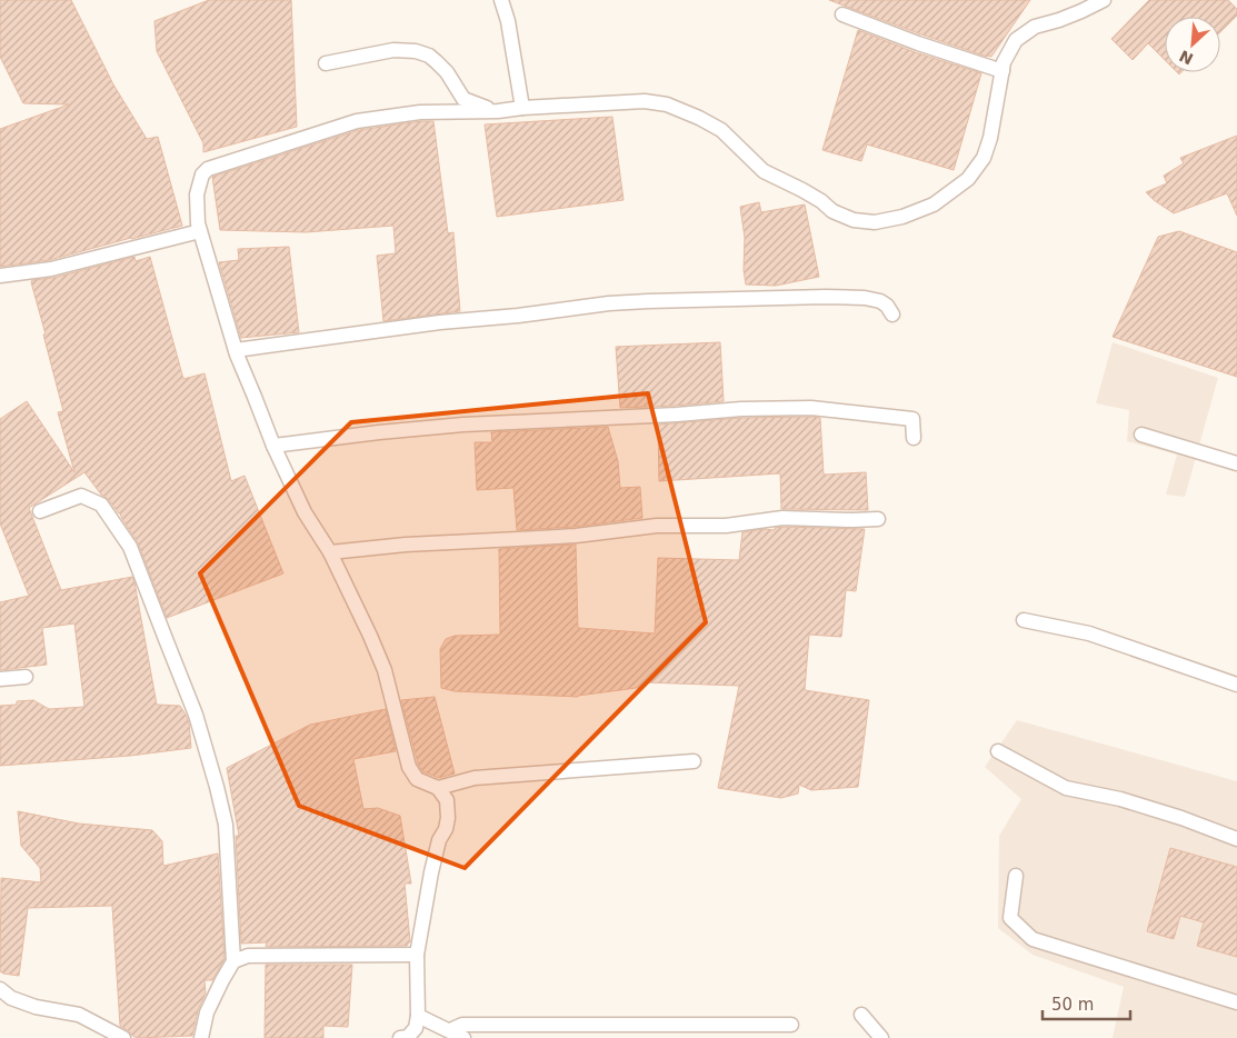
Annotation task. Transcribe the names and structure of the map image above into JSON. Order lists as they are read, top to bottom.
{
  "scale_bar": "50 m",
  "north": "bottom left"
}
